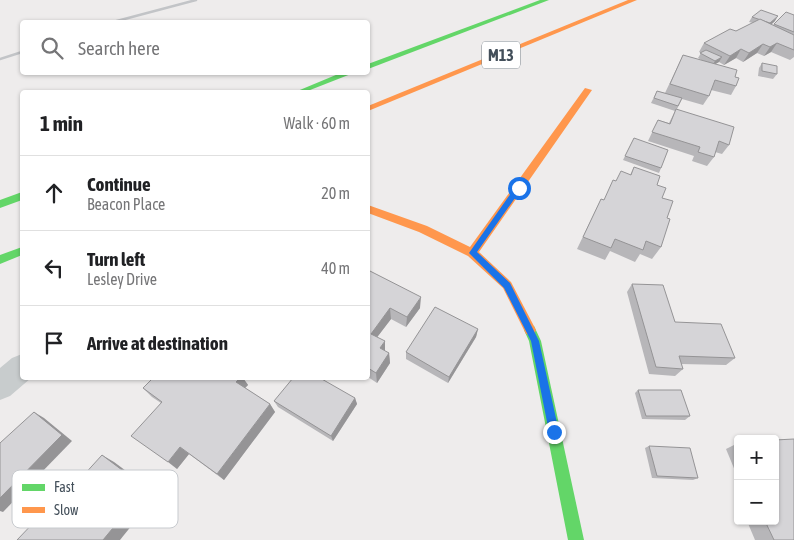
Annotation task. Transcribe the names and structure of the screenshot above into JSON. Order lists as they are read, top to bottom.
{
  "streets": {
    "main road": ["M13"]
  },
  "legend": ["Fast", "Slow"],
  "page": {
    "search": "Search here",
    "heading": ["1 min", "Walk · 60 m"],
    "list": [
      ["Continue", "Beacon Place", "20 m"],
      ["Turn left", "Lesley Drive", "40 m"],
      "Arrive at destination"
    ],
    "map_buttons": ["+", "−"]
  }
}
